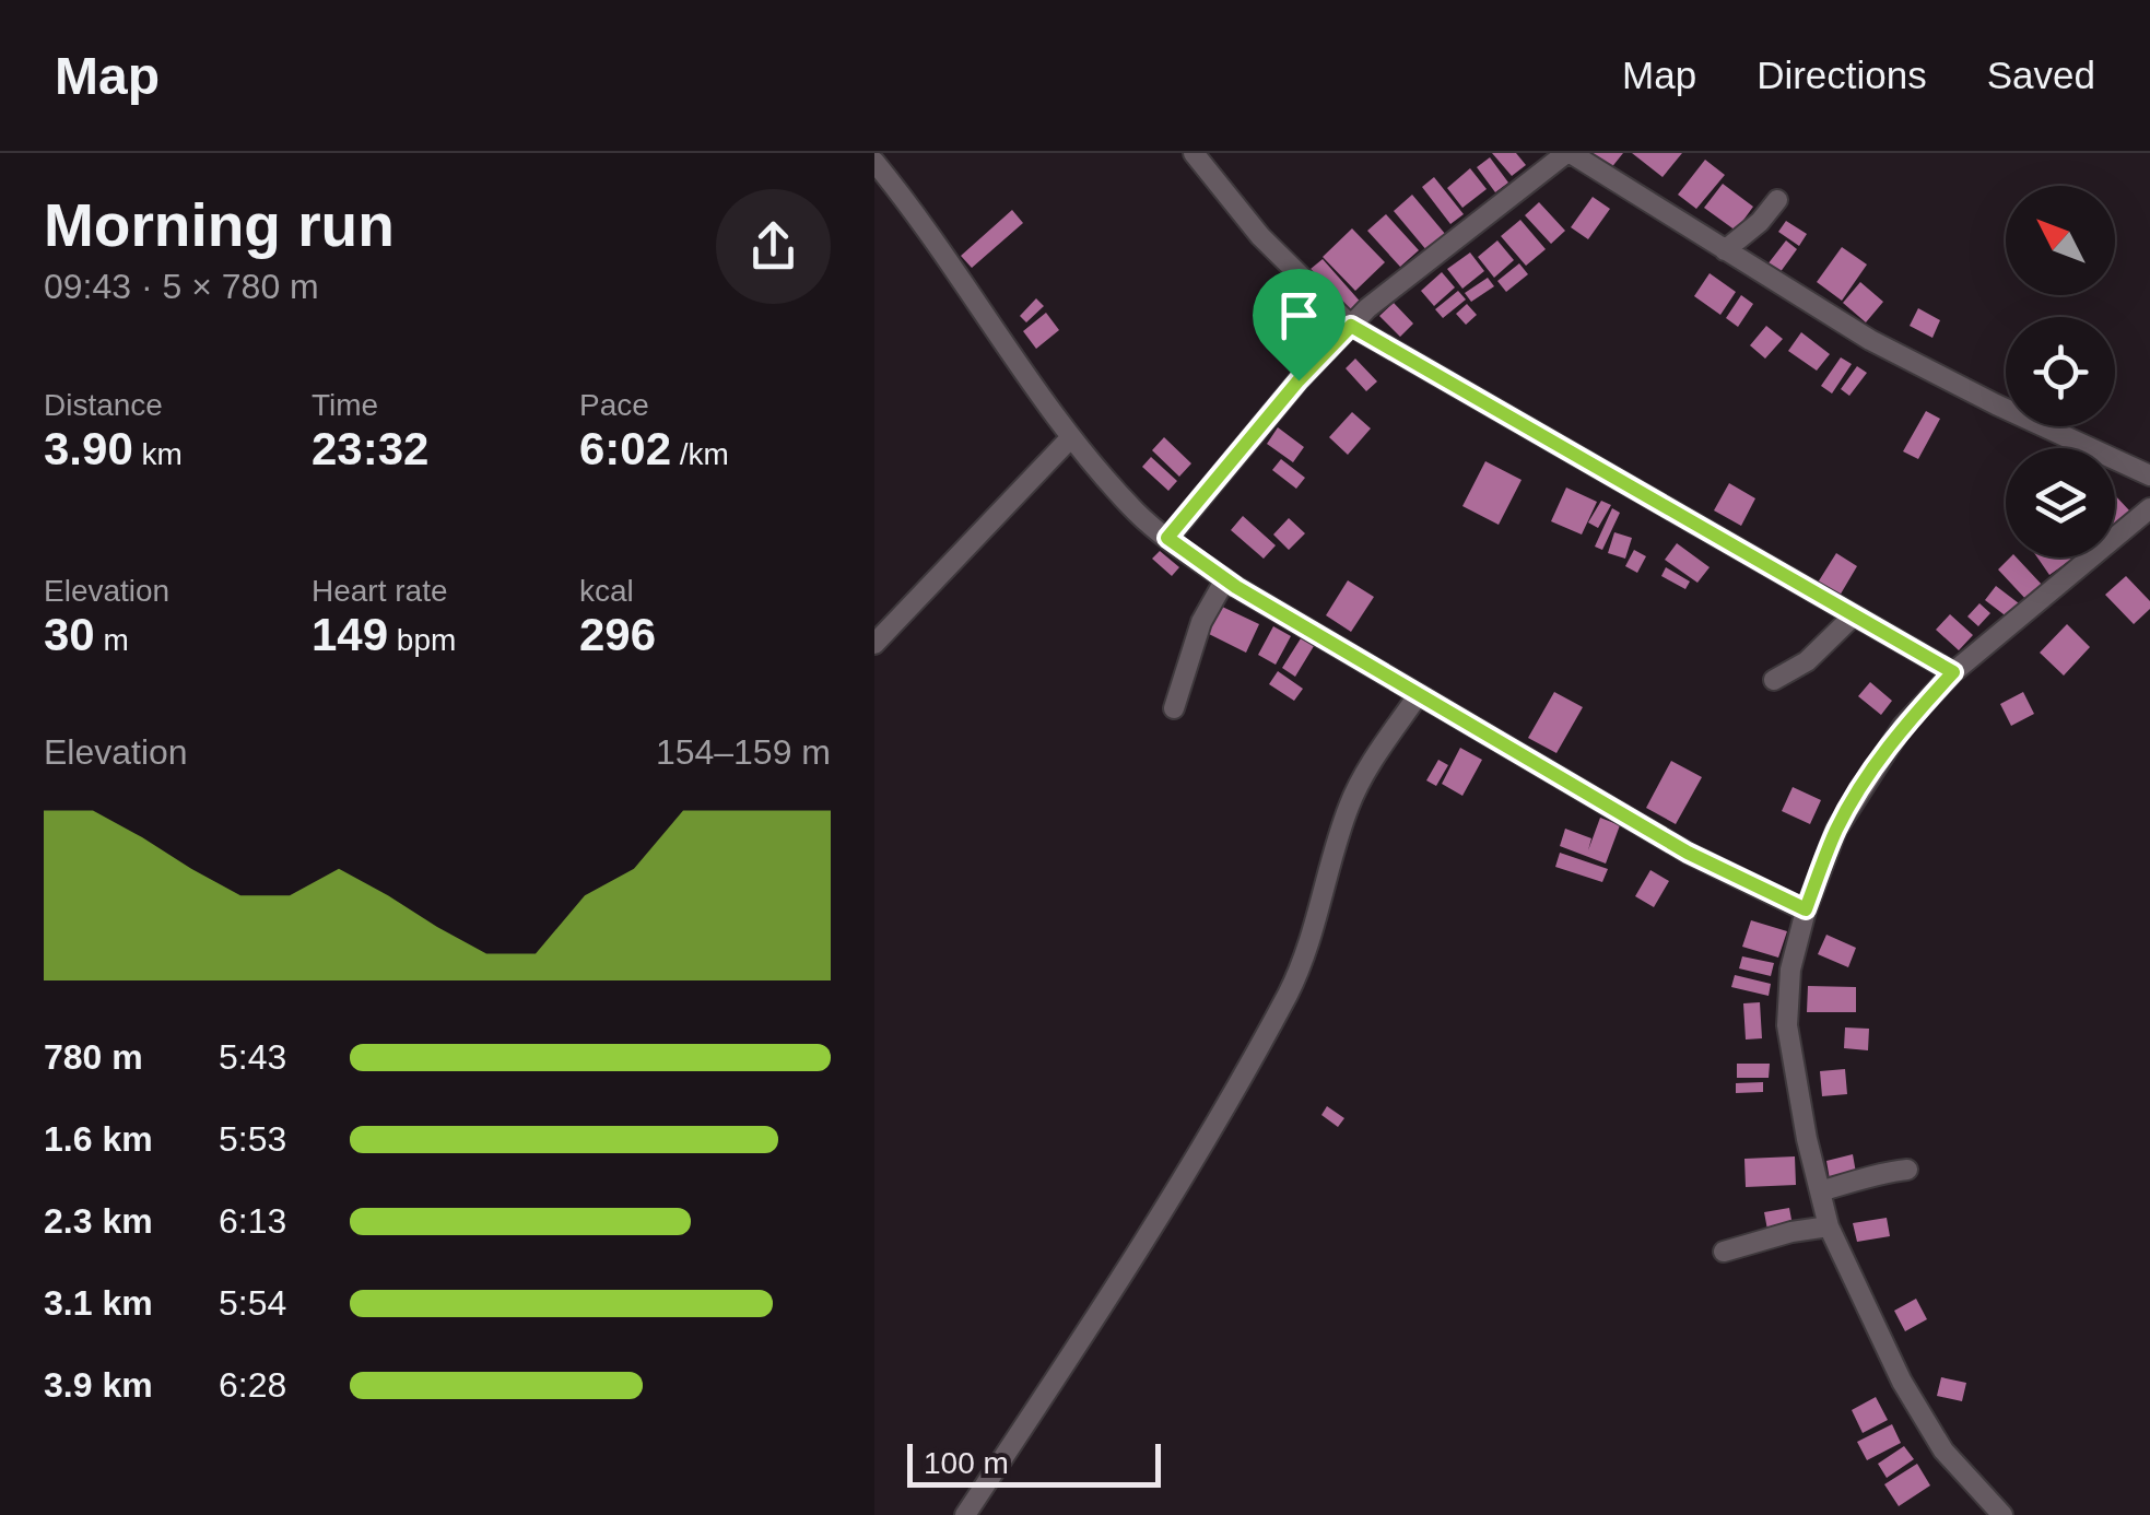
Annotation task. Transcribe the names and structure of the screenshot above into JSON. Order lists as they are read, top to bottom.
{
  "scale_bar": "100 m",
  "north": "top left",
  "page": {
    "header": "Map",
    "nav": ["Map", "Directions", "Saved"],
    "heading": ["Morning run", "09:43 · 5 × 780 m"],
    "stats": [
      ["Distance", "3.90 km"],
      ["Time", "23:32"],
      ["Pace", "6:02 /km"],
      ["Elevation", "30 m"],
      ["Heart rate", "149 bpm"],
      ["kcal", "296"]
    ],
    "chart": ["Elevation", "154–159 m"],
    "list": [
      {
        "name": "780 m",
        "note": "5:43"
      },
      {
        "name": "1.6 km",
        "note": "5:53"
      },
      {
        "name": "2.3 km",
        "note": "6:13"
      },
      {
        "name": "3.1 km",
        "note": "5:54"
      },
      {
        "name": "3.9 km",
        "note": "6:28"
      }
    ],
    "scale": "100 m"
  }
}
